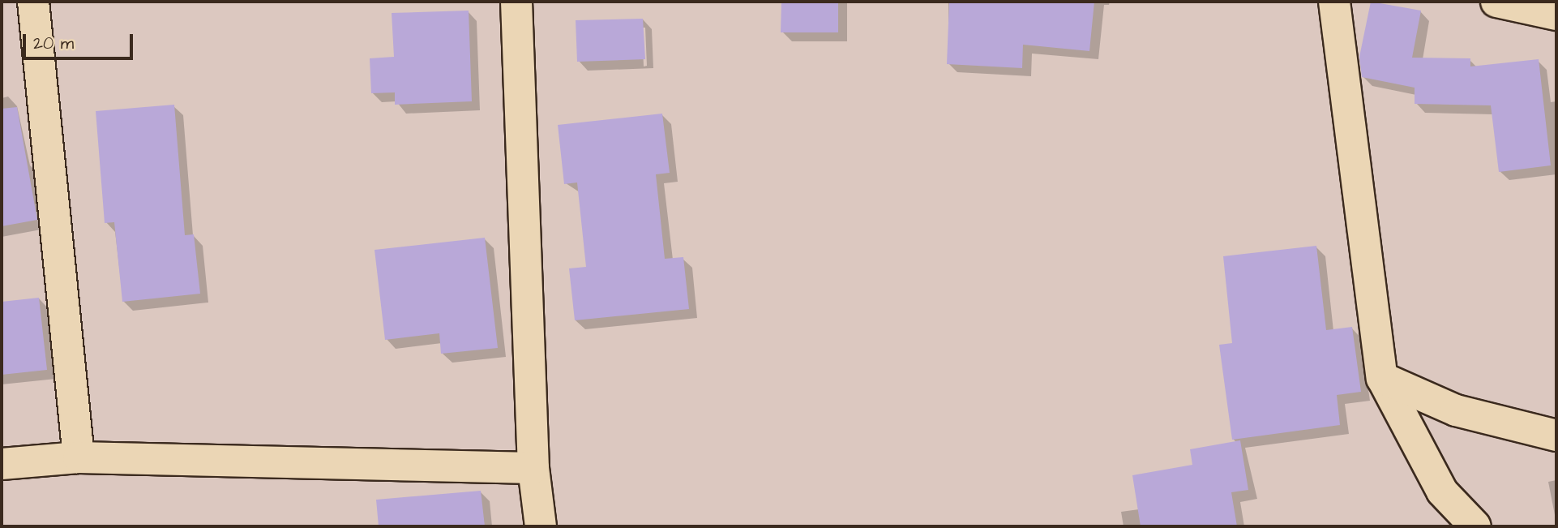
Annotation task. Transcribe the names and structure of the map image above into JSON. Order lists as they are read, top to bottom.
{
  "scale_bar": "20 m"
}
